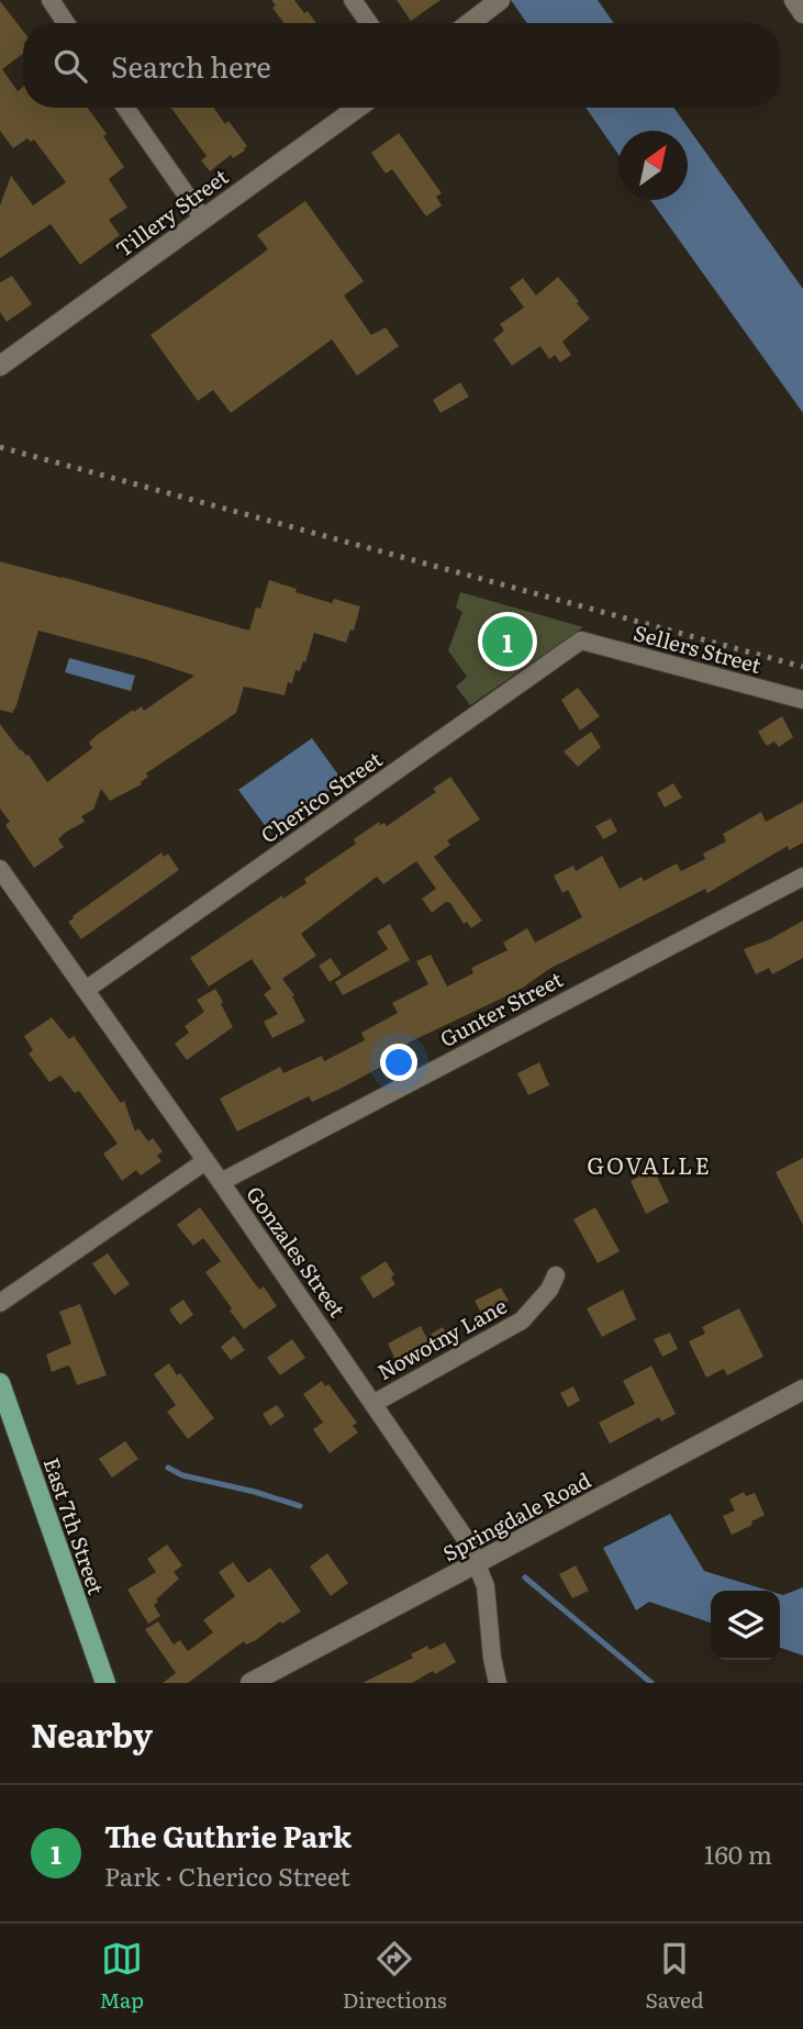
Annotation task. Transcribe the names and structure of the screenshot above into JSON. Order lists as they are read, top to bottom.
{
  "streets": {
    "main road": ["Tillery Street", "Springdale Road", "East 7th Street"],
    "street": [
      "Sellers Street",
      "Cherico Street",
      "Gunter Street",
      "Gonzales Street",
      "Nowotny Lane"
    ]
  },
  "crossings": [
    ["Sellers Street", "Cherico Street"],
    ["Cherico Street", "Gonzales Street"],
    ["Gunter Street", "Gonzales Street"],
    ["Gonzales Street", "Nowotny Lane"],
    ["Gonzales Street", "Springdale Road"]
  ],
  "districts": ["GOVALLE"],
  "north": "top right",
  "page": {
    "search": "Search here",
    "pins": "1",
    "heading": "Nearby",
    "list": [
      {
        "mark": "1",
        "name": "The Guthrie Park",
        "note": "Park · Cherico Street",
        "value": "160 m"
      }
    ],
    "nav": ["Map", "Directions", "Saved"]
  }
}
